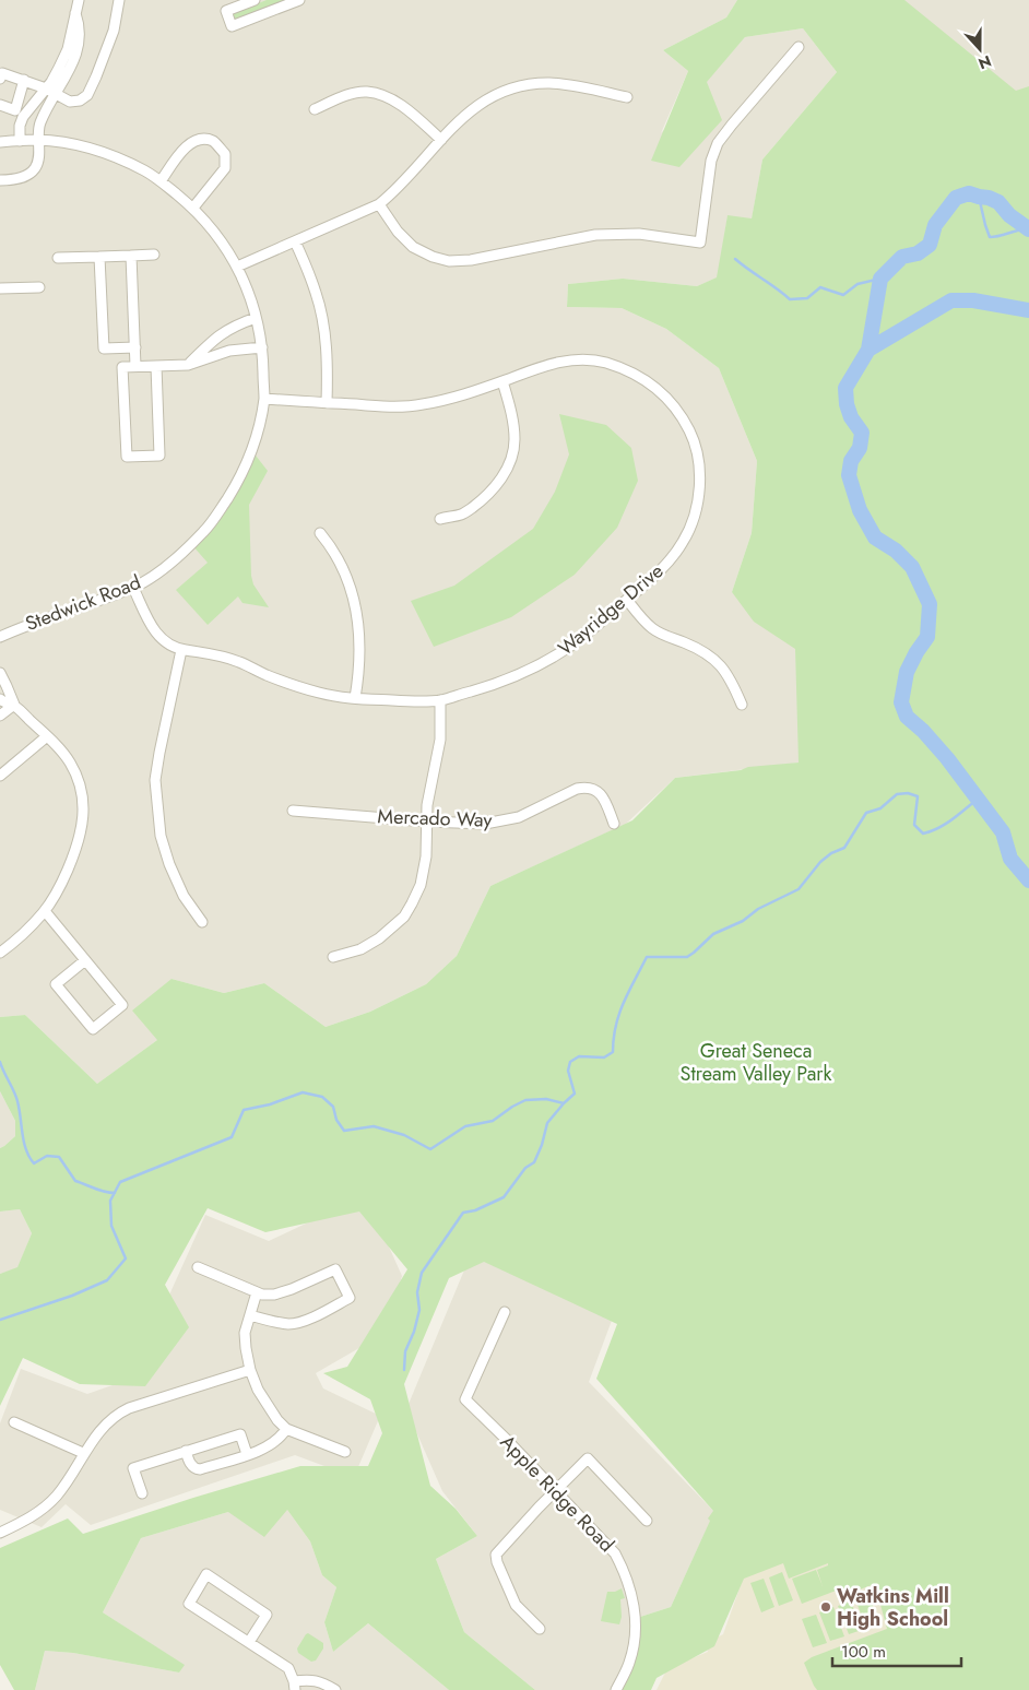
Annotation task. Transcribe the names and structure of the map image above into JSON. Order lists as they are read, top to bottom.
{
  "streets": {
    "street": [
      "Stedwick Road",
      "Wayridge Drive",
      "Mercado Way",
      "Apple Ridge Road"
    ]
  },
  "crossings": [
    ["Stedwick Road", "Wayridge Drive"]
  ],
  "parks": ["Great Seneca Stream Valley Park"],
  "places": ["Watkins Mill High School"],
  "scale_bar": "100 m",
  "north": "bottom"
}
